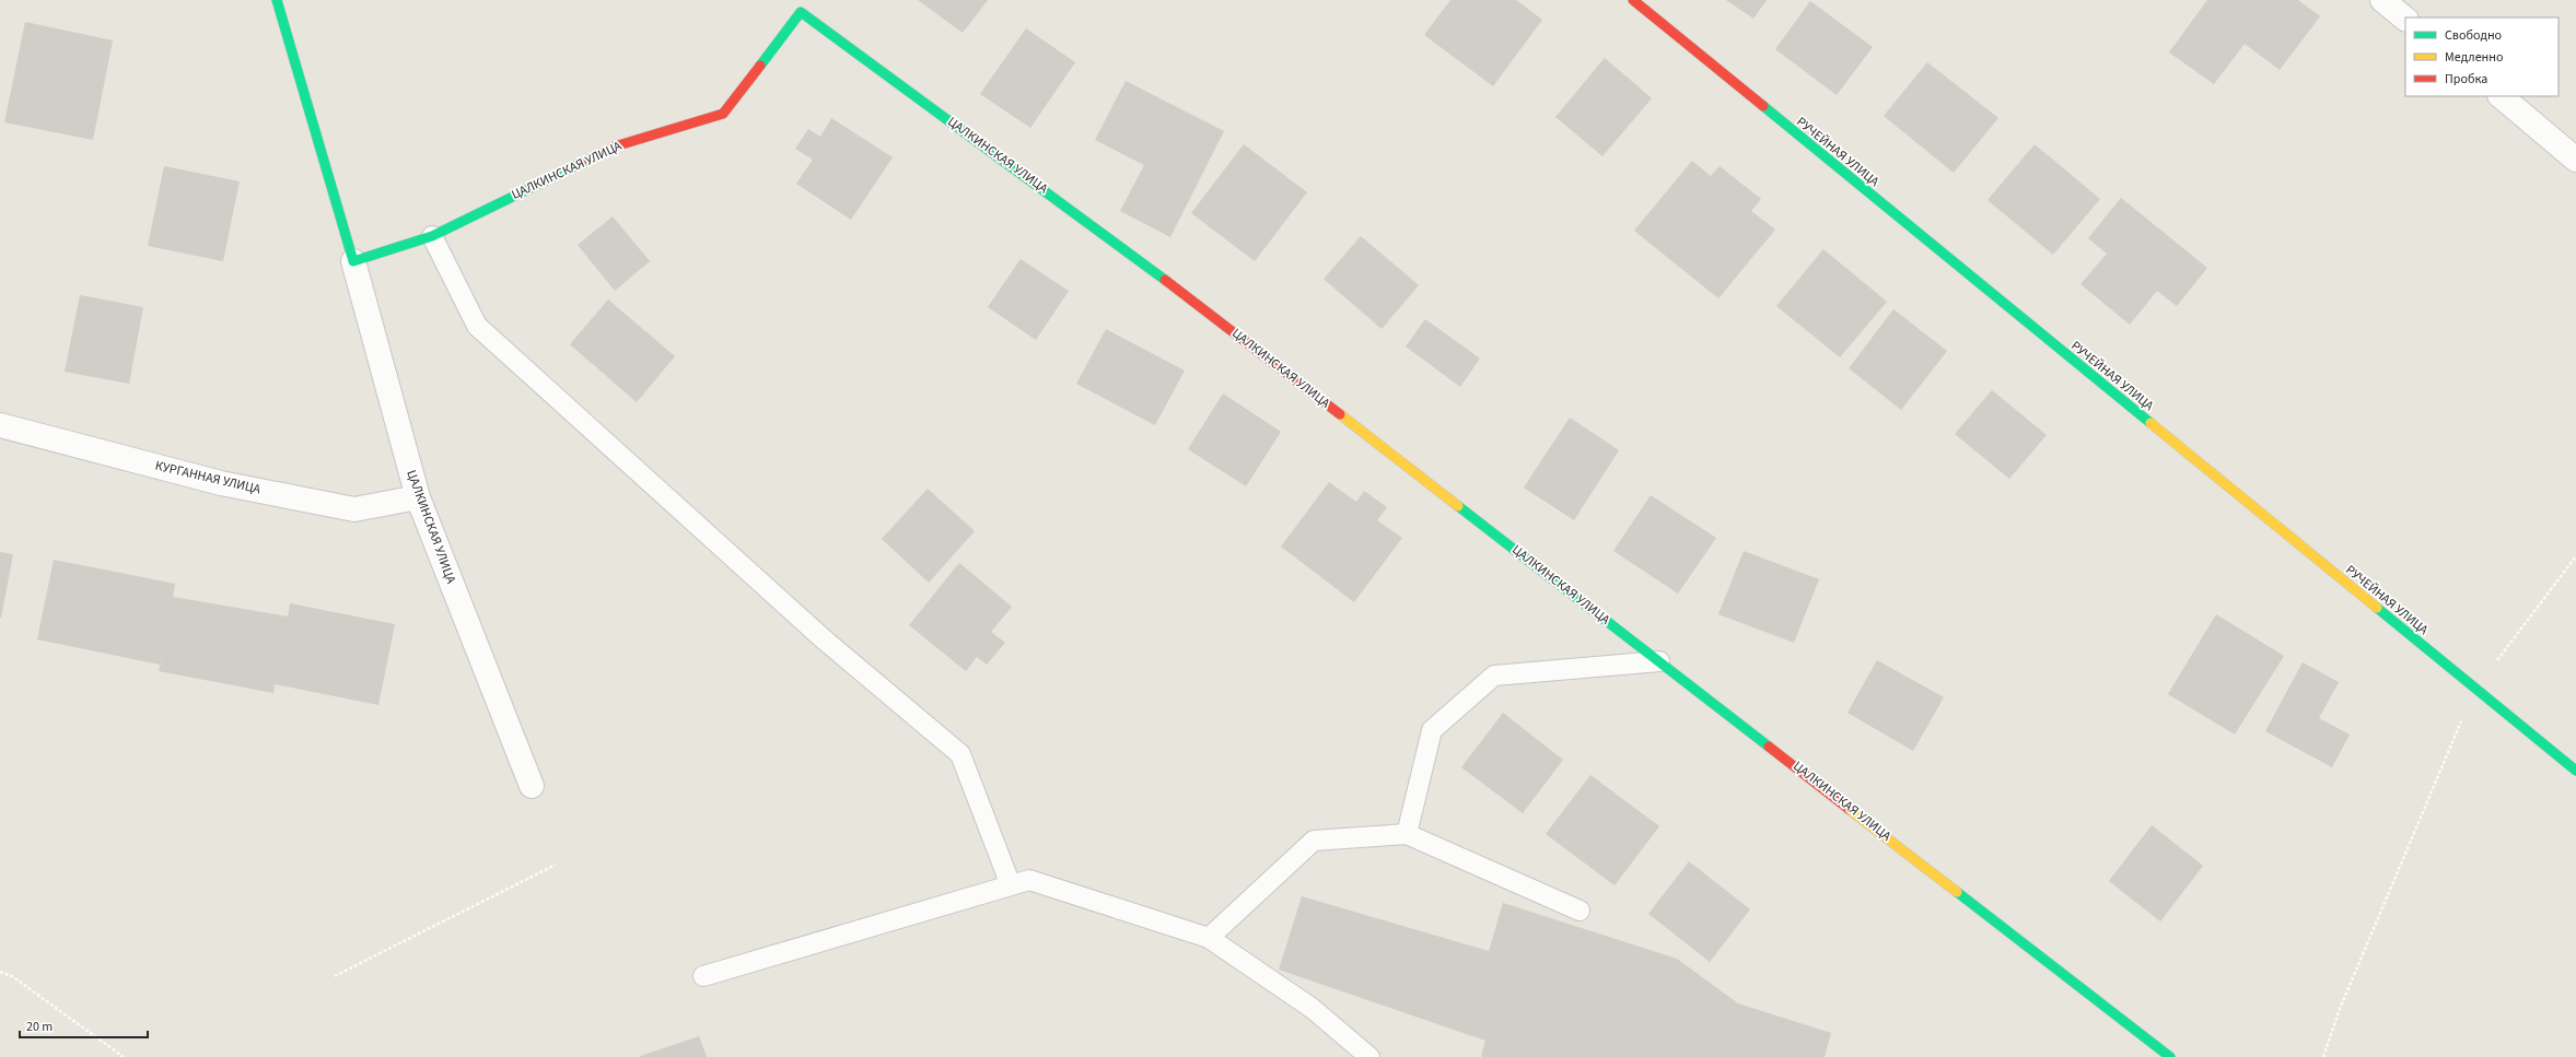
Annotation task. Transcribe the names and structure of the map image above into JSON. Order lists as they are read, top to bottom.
{
  "streets": {
    "street": ["РУЧЕЙНАЯ УЛИЦА", "ЦАЛКИНСКАЯ УЛИЦА", "КУРГАННАЯ УЛИЦА"]
  },
  "crossings": [
    ["ЦАЛКИНСКАЯ УЛИЦА", "КУРГАННАЯ УЛИЦА"]
  ],
  "legend": ["Свободно", "Медленно", "Пробка"],
  "scale_bar": "20 m"
}
